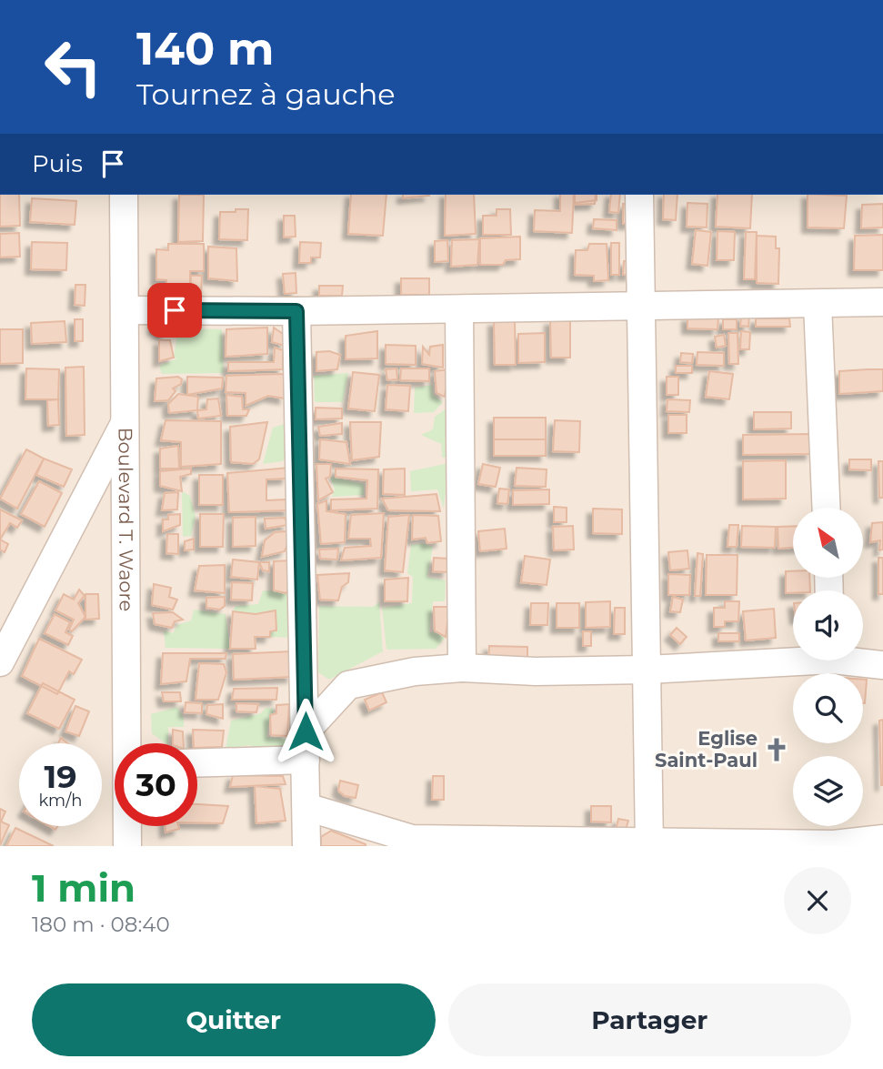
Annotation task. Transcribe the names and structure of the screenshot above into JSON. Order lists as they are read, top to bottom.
{
  "streets": {
    "street": ["Boulevard T. Waore"]
  },
  "places": {
    "church": ["Eglise Saint-Paul"]
  },
  "north": "top left",
  "page": {
    "turn": ["140 m", "Tournez à gauche"],
    "then": "Puis",
    "speed": "19 km/h",
    "limit": "30",
    "heading": ["1 min", "180 m · 08:40"],
    "buttons": ["Quitter", "Partager"]
  }
}
